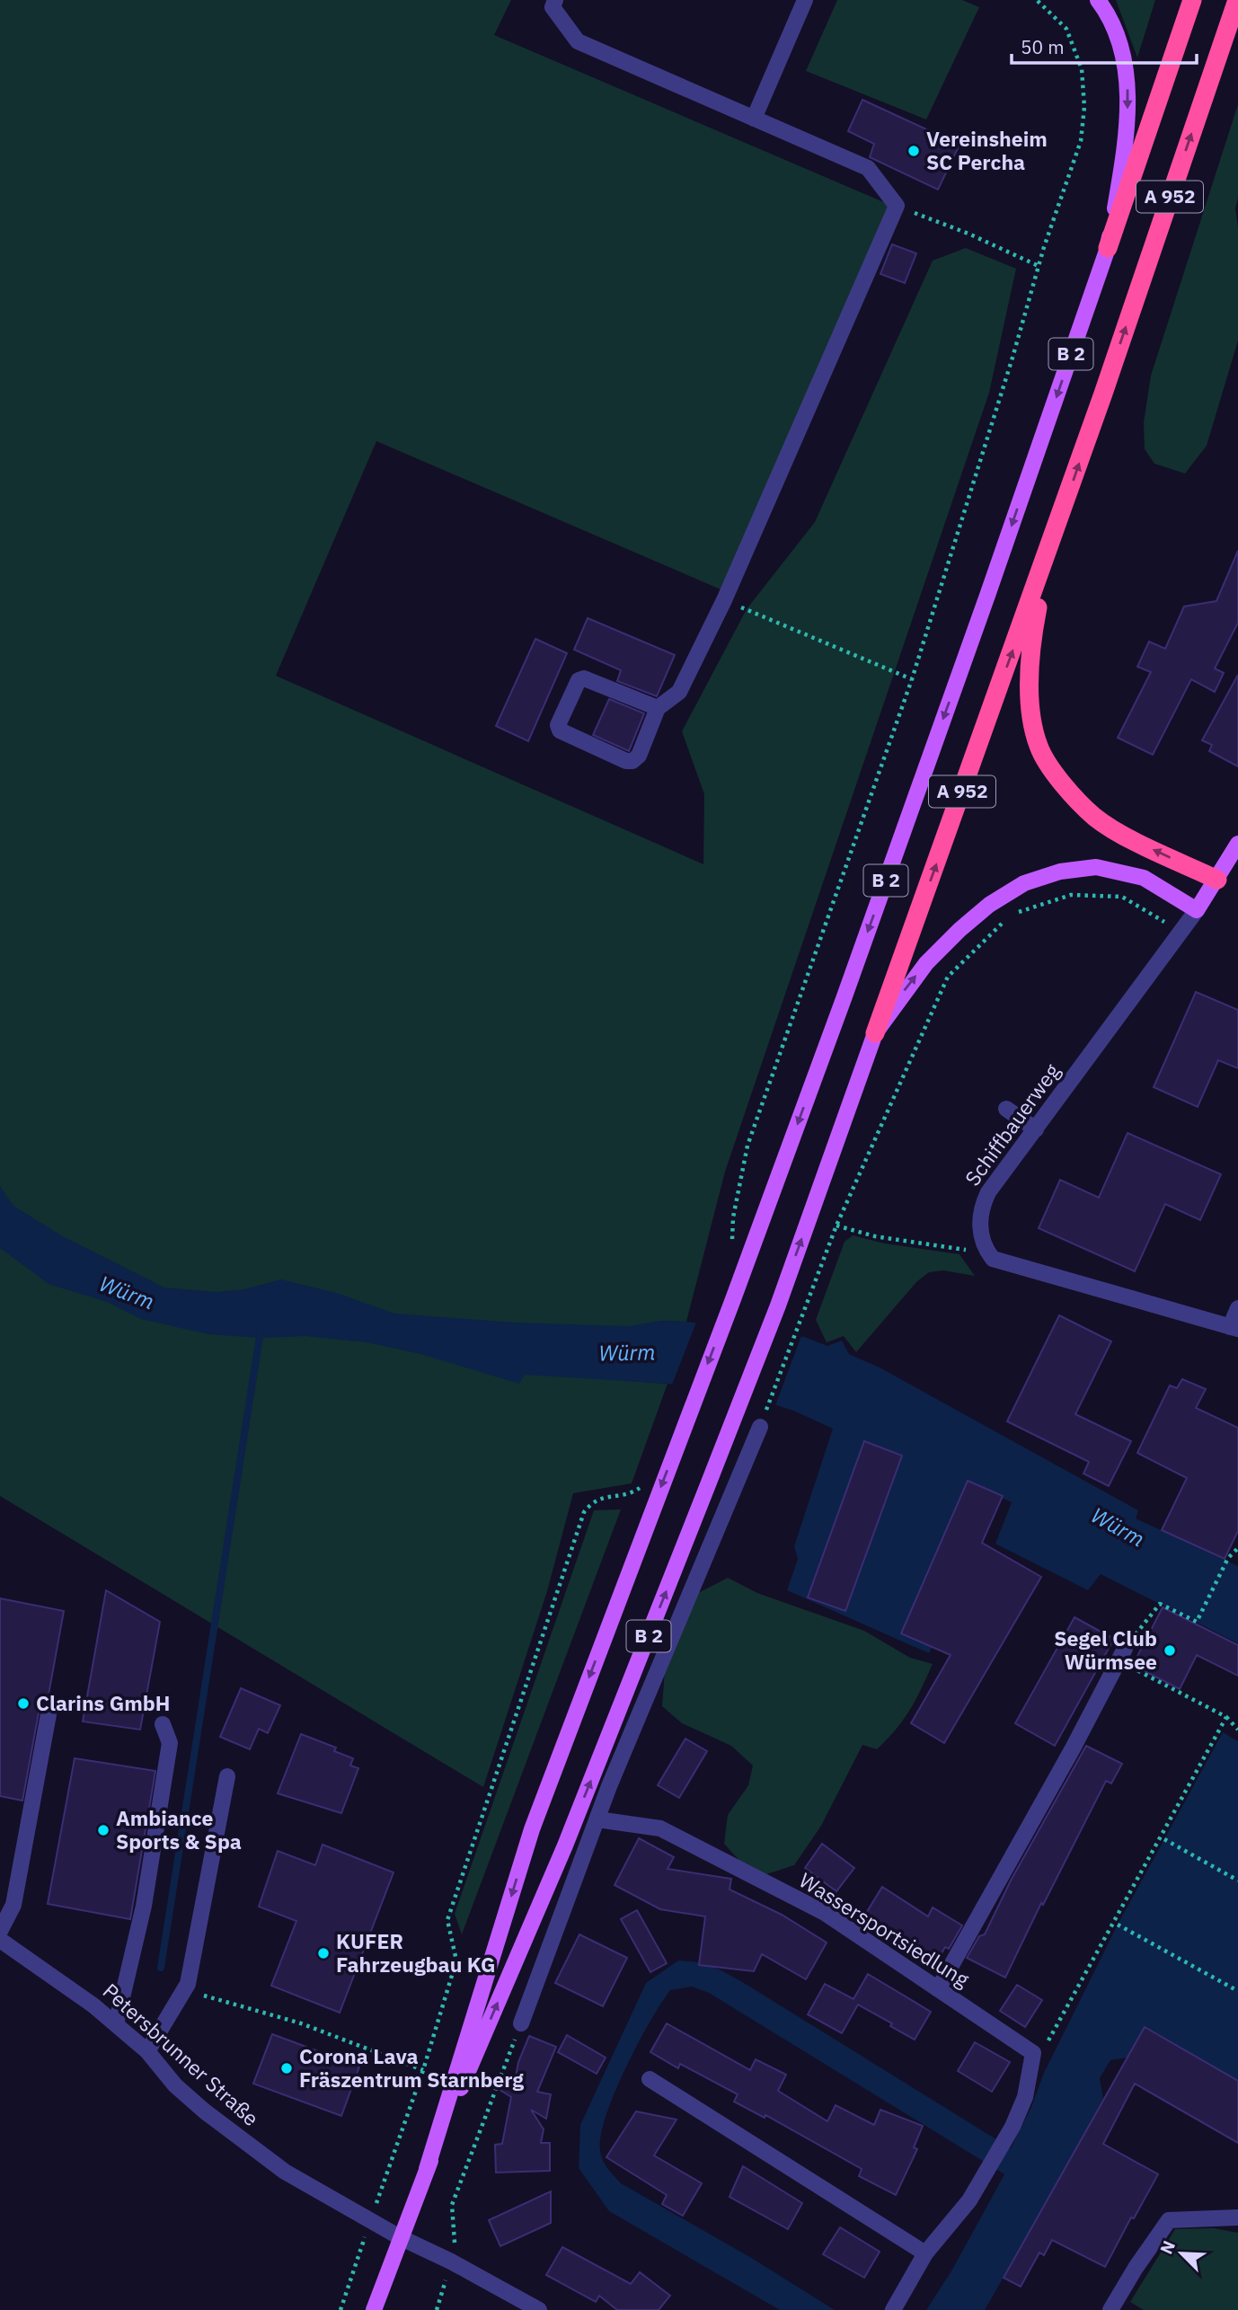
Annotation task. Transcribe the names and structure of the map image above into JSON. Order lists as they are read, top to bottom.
{
  "streets": {
    "highway": ["A 952"],
    "main road": ["B 2"],
    "street": ["Schiffbauerweg", "Wassersportsiedlung", "Petersbrunner Straße"]
  },
  "crossings": [
    ["A 952", "B 2"],
    ["B 2", "Petersbrunner Straße"]
  ],
  "water": ["Würm"],
  "places": [
    "Vereinsheim SC Percha",
    "Segel Club Würmsee",
    "Clarins GmbH",
    "Ambiance Sports & Spa",
    "KUFER Fahrzeugbau KG",
    "Corona Lava Fräszentrum Starnberg"
  ],
  "scale_bar": "50 m",
  "north": "top left"
}
